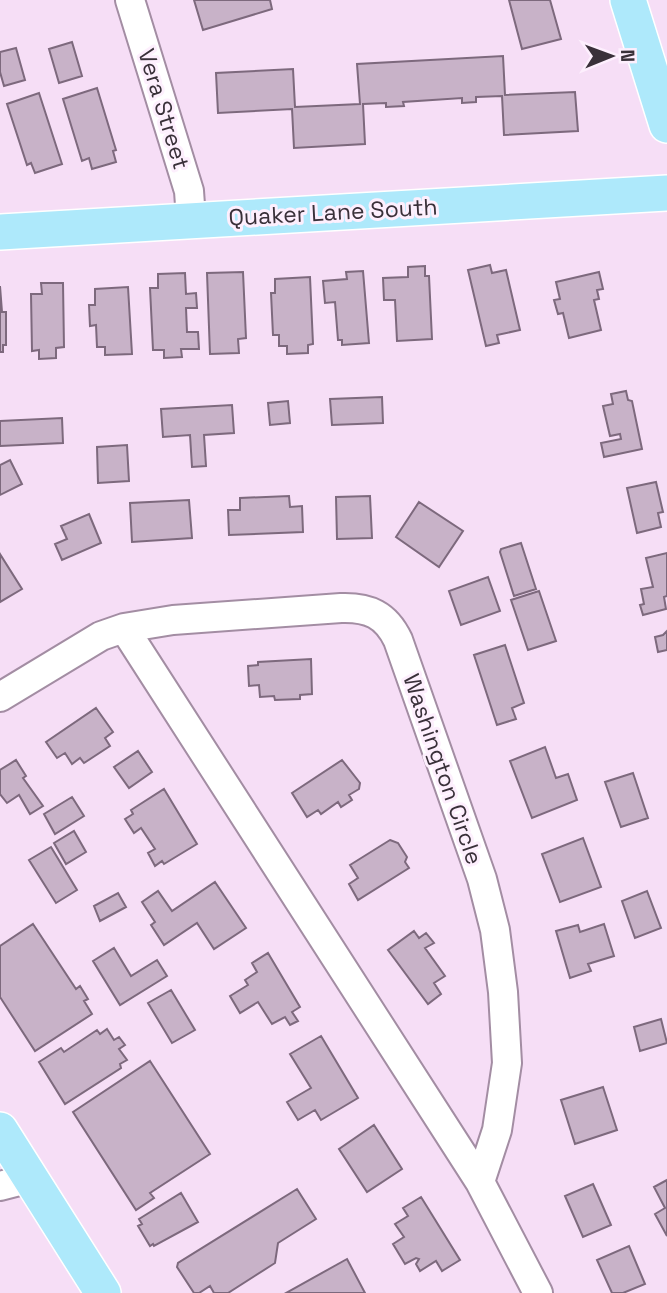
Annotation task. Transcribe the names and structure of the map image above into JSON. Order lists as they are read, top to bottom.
{
  "streets": {
    "main road": ["Quaker Lane South"],
    "street": ["Vera Street", "Washington Circle"]
  },
  "crossings": [
    ["Vera Street", "Quaker Lane South"]
  ],
  "north": "right"
}
